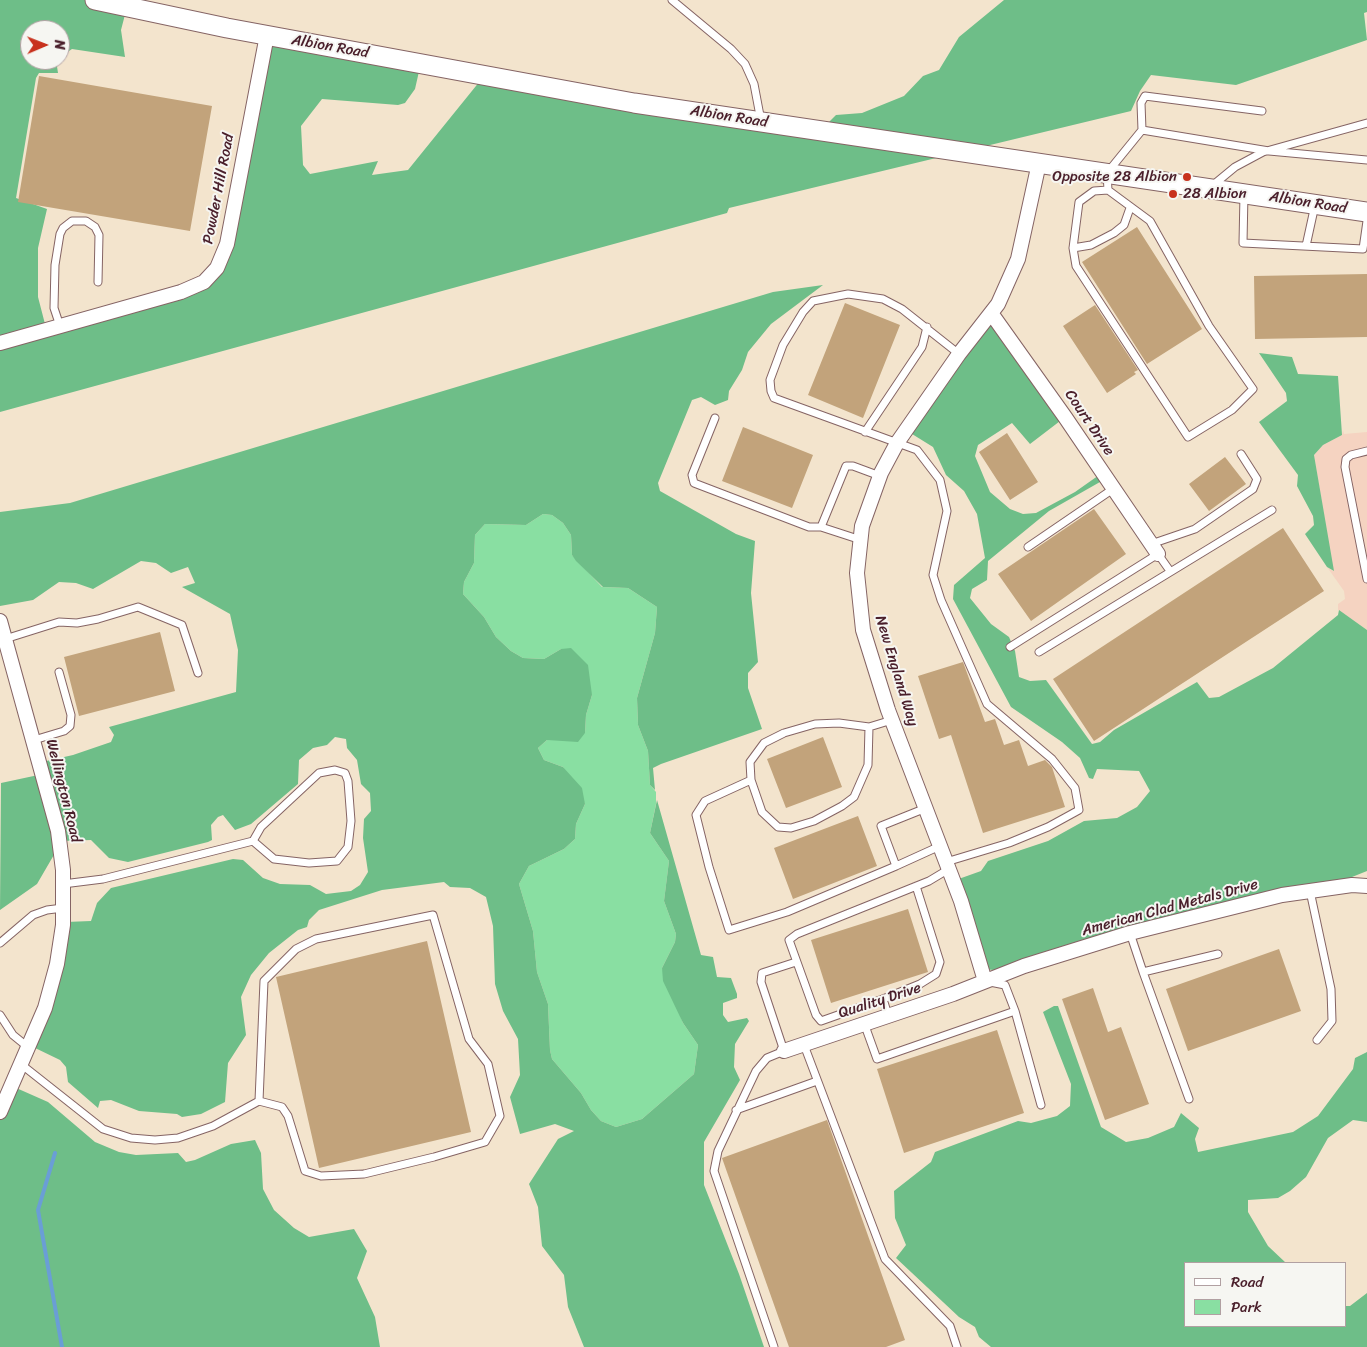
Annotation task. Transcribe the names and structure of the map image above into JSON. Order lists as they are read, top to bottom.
{
  "streets": {
    "main road": ["Albion Road"],
    "street": [
      "Powder Hill Road",
      "Court Drive",
      "New England Way",
      "Wellington Road",
      "American Clad Metals Drive",
      "Quality Drive"
    ]
  },
  "crossings": [
    ["Albion Road", "Powder Hill Road"],
    ["Albion Road", "New England Way"],
    ["Court Drive", "New England Way"],
    ["New England Way", "American Clad Metals Drive"],
    ["New England Way", "Quality Drive"],
    ["American Clad Metals Drive", "Quality Drive"]
  ],
  "places": ["Opposite 28 Albion", "28 Albion"],
  "legend": ["Road", "Park"],
  "north": "right"
}
